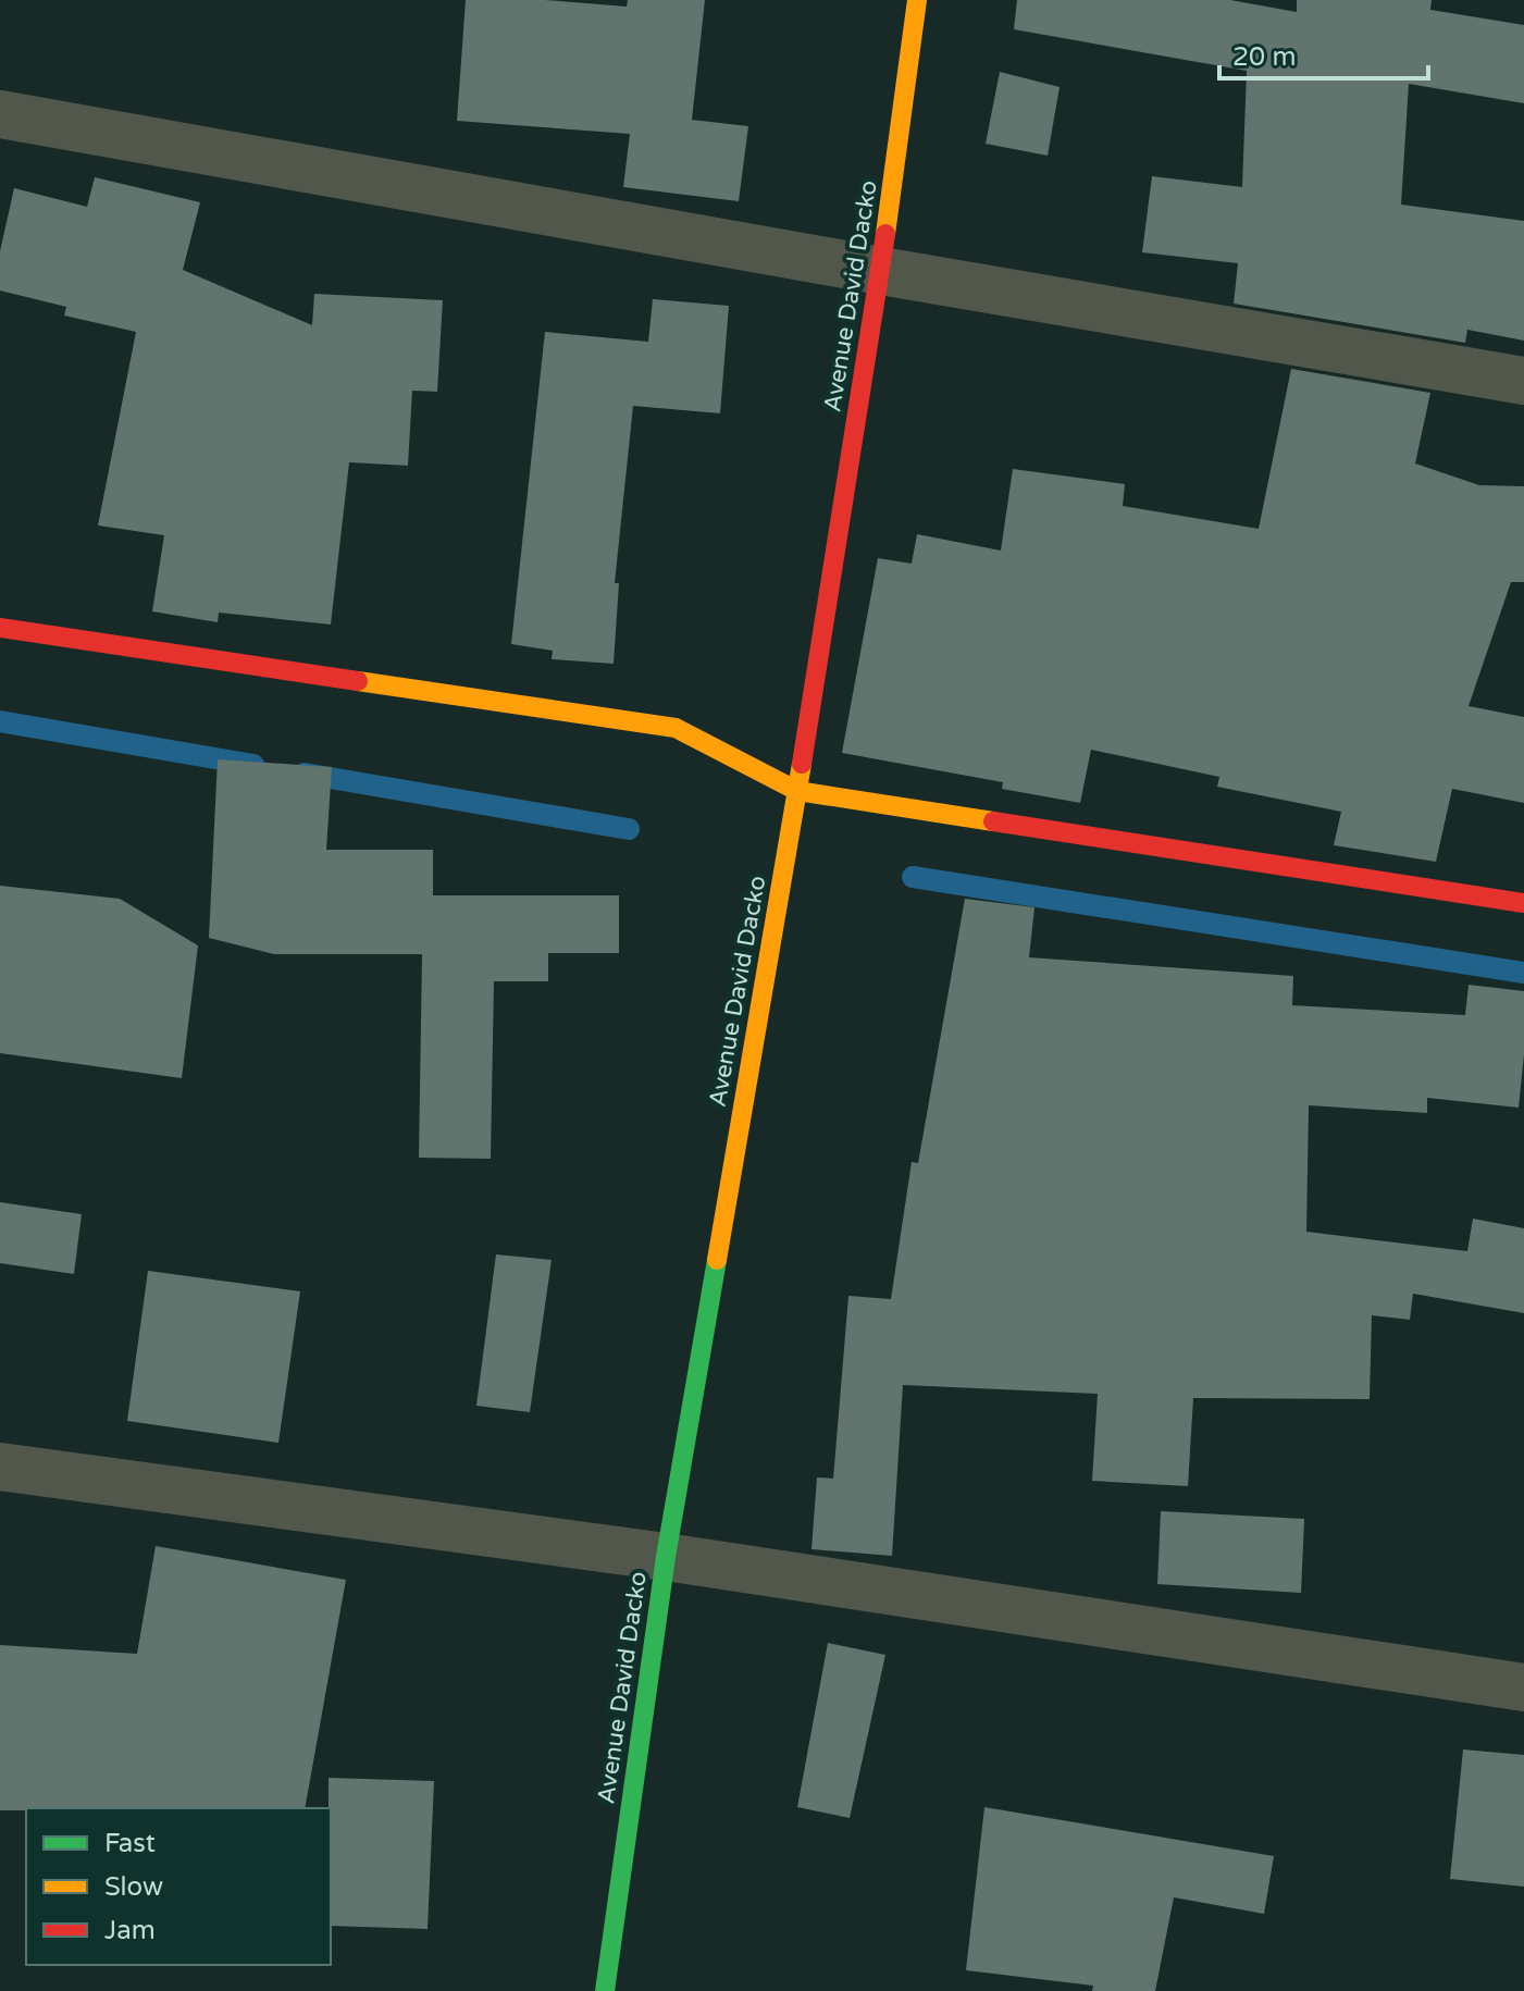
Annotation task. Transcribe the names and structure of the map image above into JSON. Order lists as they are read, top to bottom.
{
  "streets": {
    "main road": ["Avenue David Dacko"]
  },
  "legend": ["Fast", "Slow", "Jam"],
  "scale_bar": "20 m"
}
